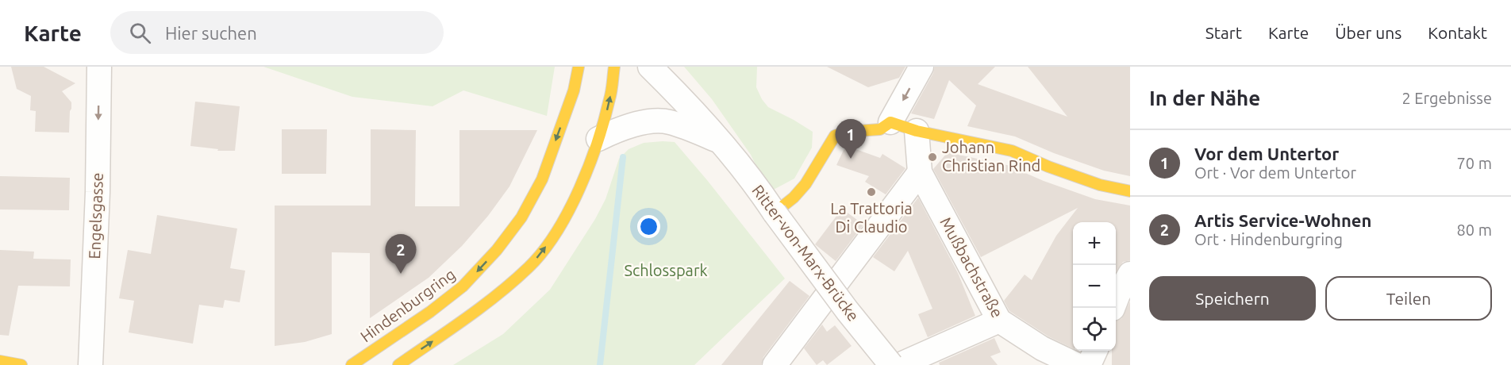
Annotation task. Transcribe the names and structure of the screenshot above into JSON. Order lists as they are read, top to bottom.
{
  "streets": {
    "street": [
      "Engelsgasse",
      "Ritter-von-Marx-Brücke",
      "Mußbachstraße",
      "Hindenburgring"
    ]
  },
  "one_way": ["Engelsgasse"],
  "parks": ["Schlosspark"],
  "places": ["Johann Christian Rind", "La Trattoria Di Claudio"],
  "page": {
    "header": "Karte",
    "search": "Hier suchen",
    "nav": [
      "Start",
      "Karte",
      "Über uns",
      "Kontakt"
    ],
    "heading": ["In der Nähe", "2 Ergebnisse"],
    "pins": ["1", "2"],
    "list": [
      {
        "mark": "1",
        "name": "Vor dem Untertor",
        "note": "Ort · Vor dem Untertor",
        "value": "70 m"
      },
      {
        "mark": "2",
        "name": "Artis Service-Wohnen",
        "note": "Ort · Hindenburgring",
        "value": "80 m"
      }
    ],
    "map_buttons": ["+", "−"],
    "buttons": ["Speichern", "Teilen"]
  }
}
